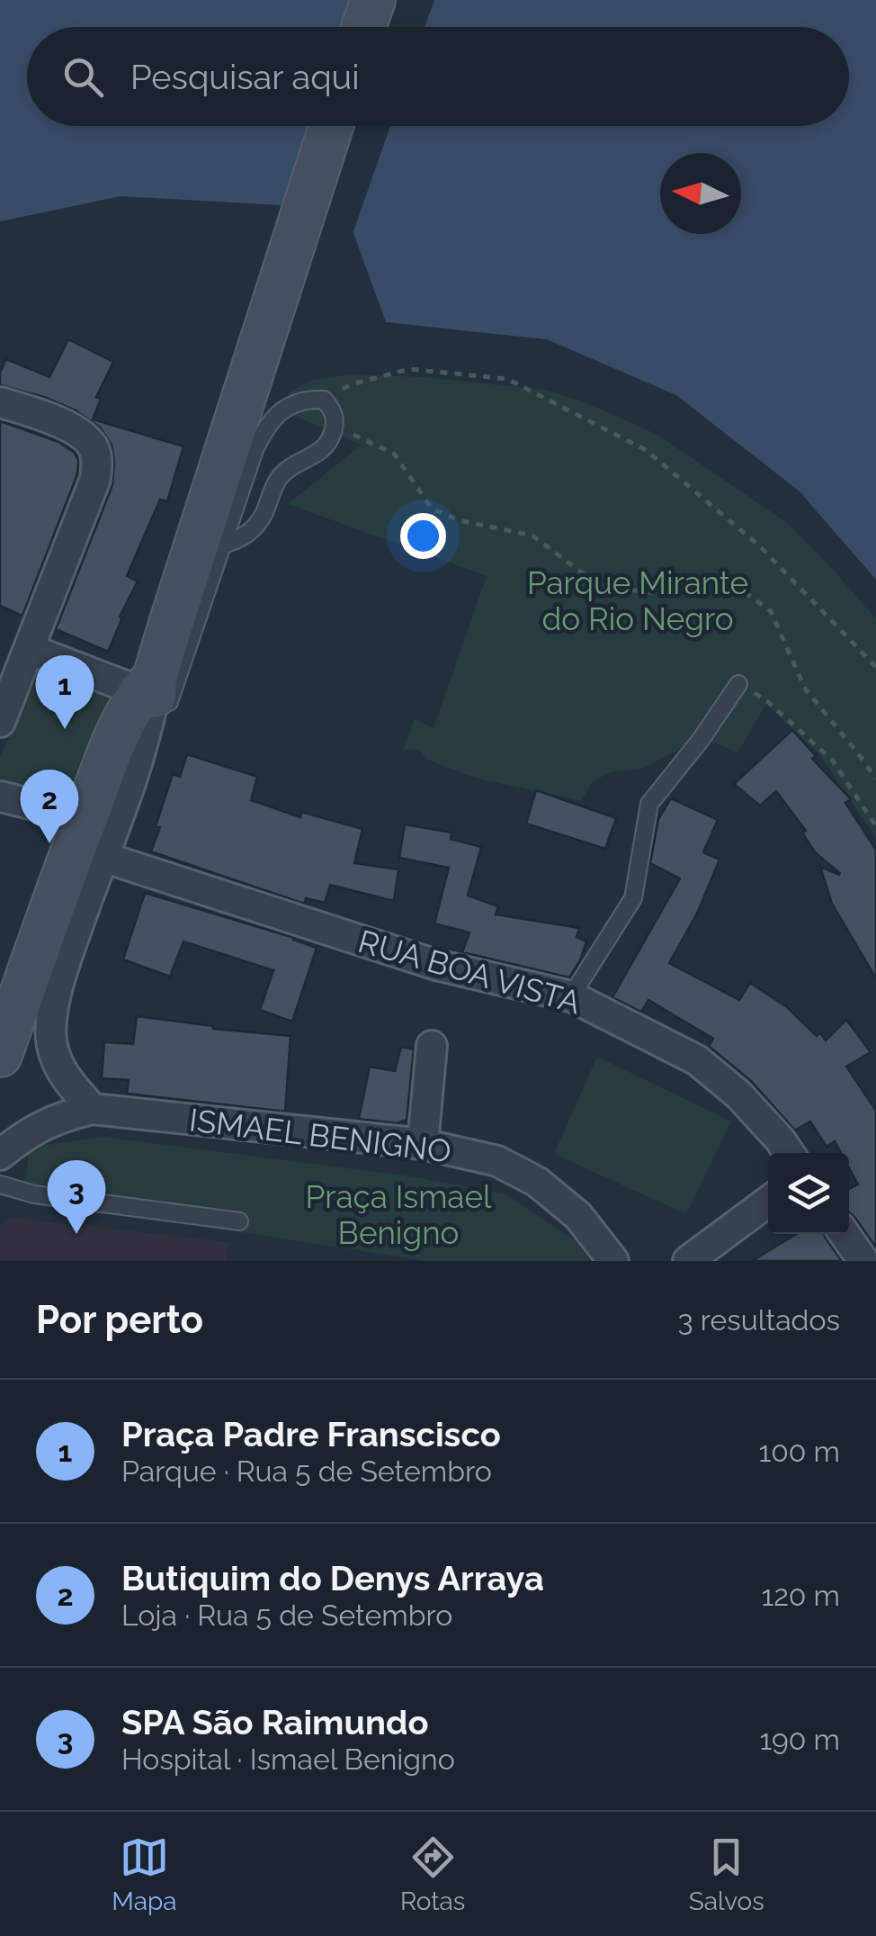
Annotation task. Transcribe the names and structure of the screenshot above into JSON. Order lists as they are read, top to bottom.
{
  "streets": {
    "street": ["RUA BOA VISTA", "ISMAEL BENIGNO"]
  },
  "parks": ["Parque Mirante do Rio Negro", "Praça Ismael Benigno"],
  "north": "left",
  "page": {
    "search": "Pesquisar aqui",
    "pins": ["1", "2", "3"],
    "heading": ["Por perto", "3 resultados"],
    "list": [
      {
        "mark": "1",
        "name": "Praça Padre Franscisco",
        "note": "Parque · Rua 5 de Setembro",
        "value": "100 m"
      },
      {
        "mark": "2",
        "name": "Butiquim do Denys Arraya",
        "note": "Loja · Rua 5 de Setembro",
        "value": "120 m"
      },
      {
        "mark": "3",
        "name": "SPA São Raimundo",
        "note": "Hospital · Ismael Benigno",
        "value": "190 m"
      }
    ],
    "nav": ["Mapa", "Rotas", "Salvos"]
  }
}
